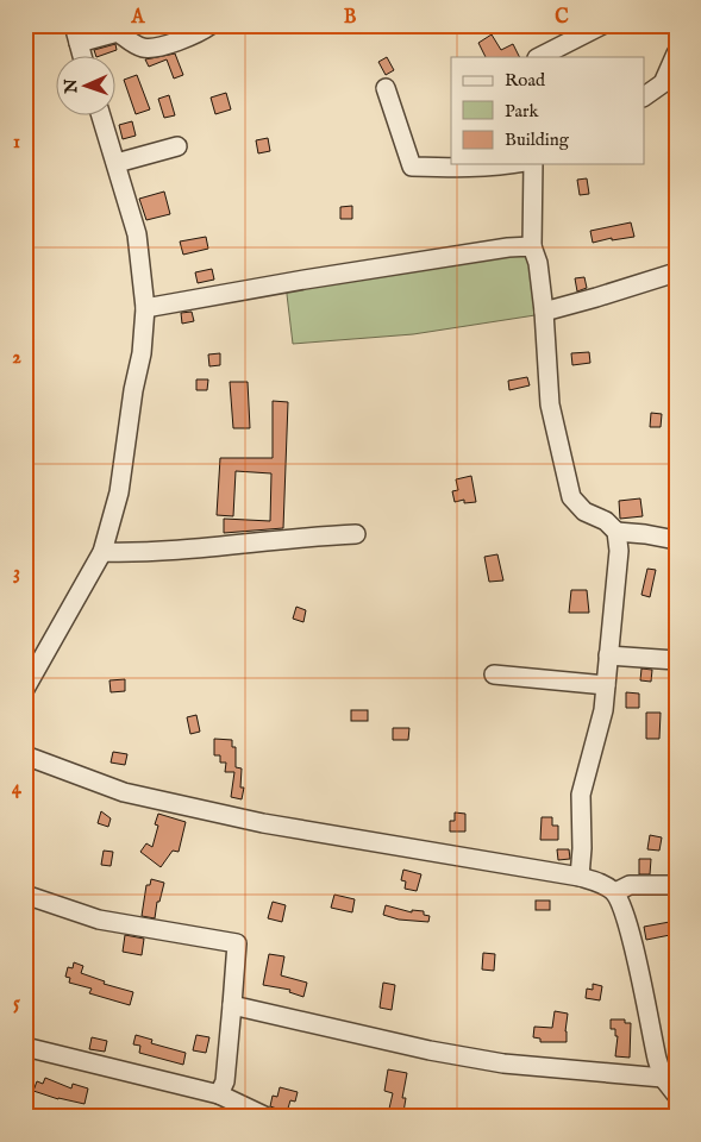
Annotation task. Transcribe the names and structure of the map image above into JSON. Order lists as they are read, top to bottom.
{
  "legend": ["Road", "Park", "Building"],
  "north": "left",
  "grid": {
    "columns": ["A", "B", "C"],
    "rows": [
      "1",
      "2",
      "3",
      "4",
      "5"
    ]
  }
}
